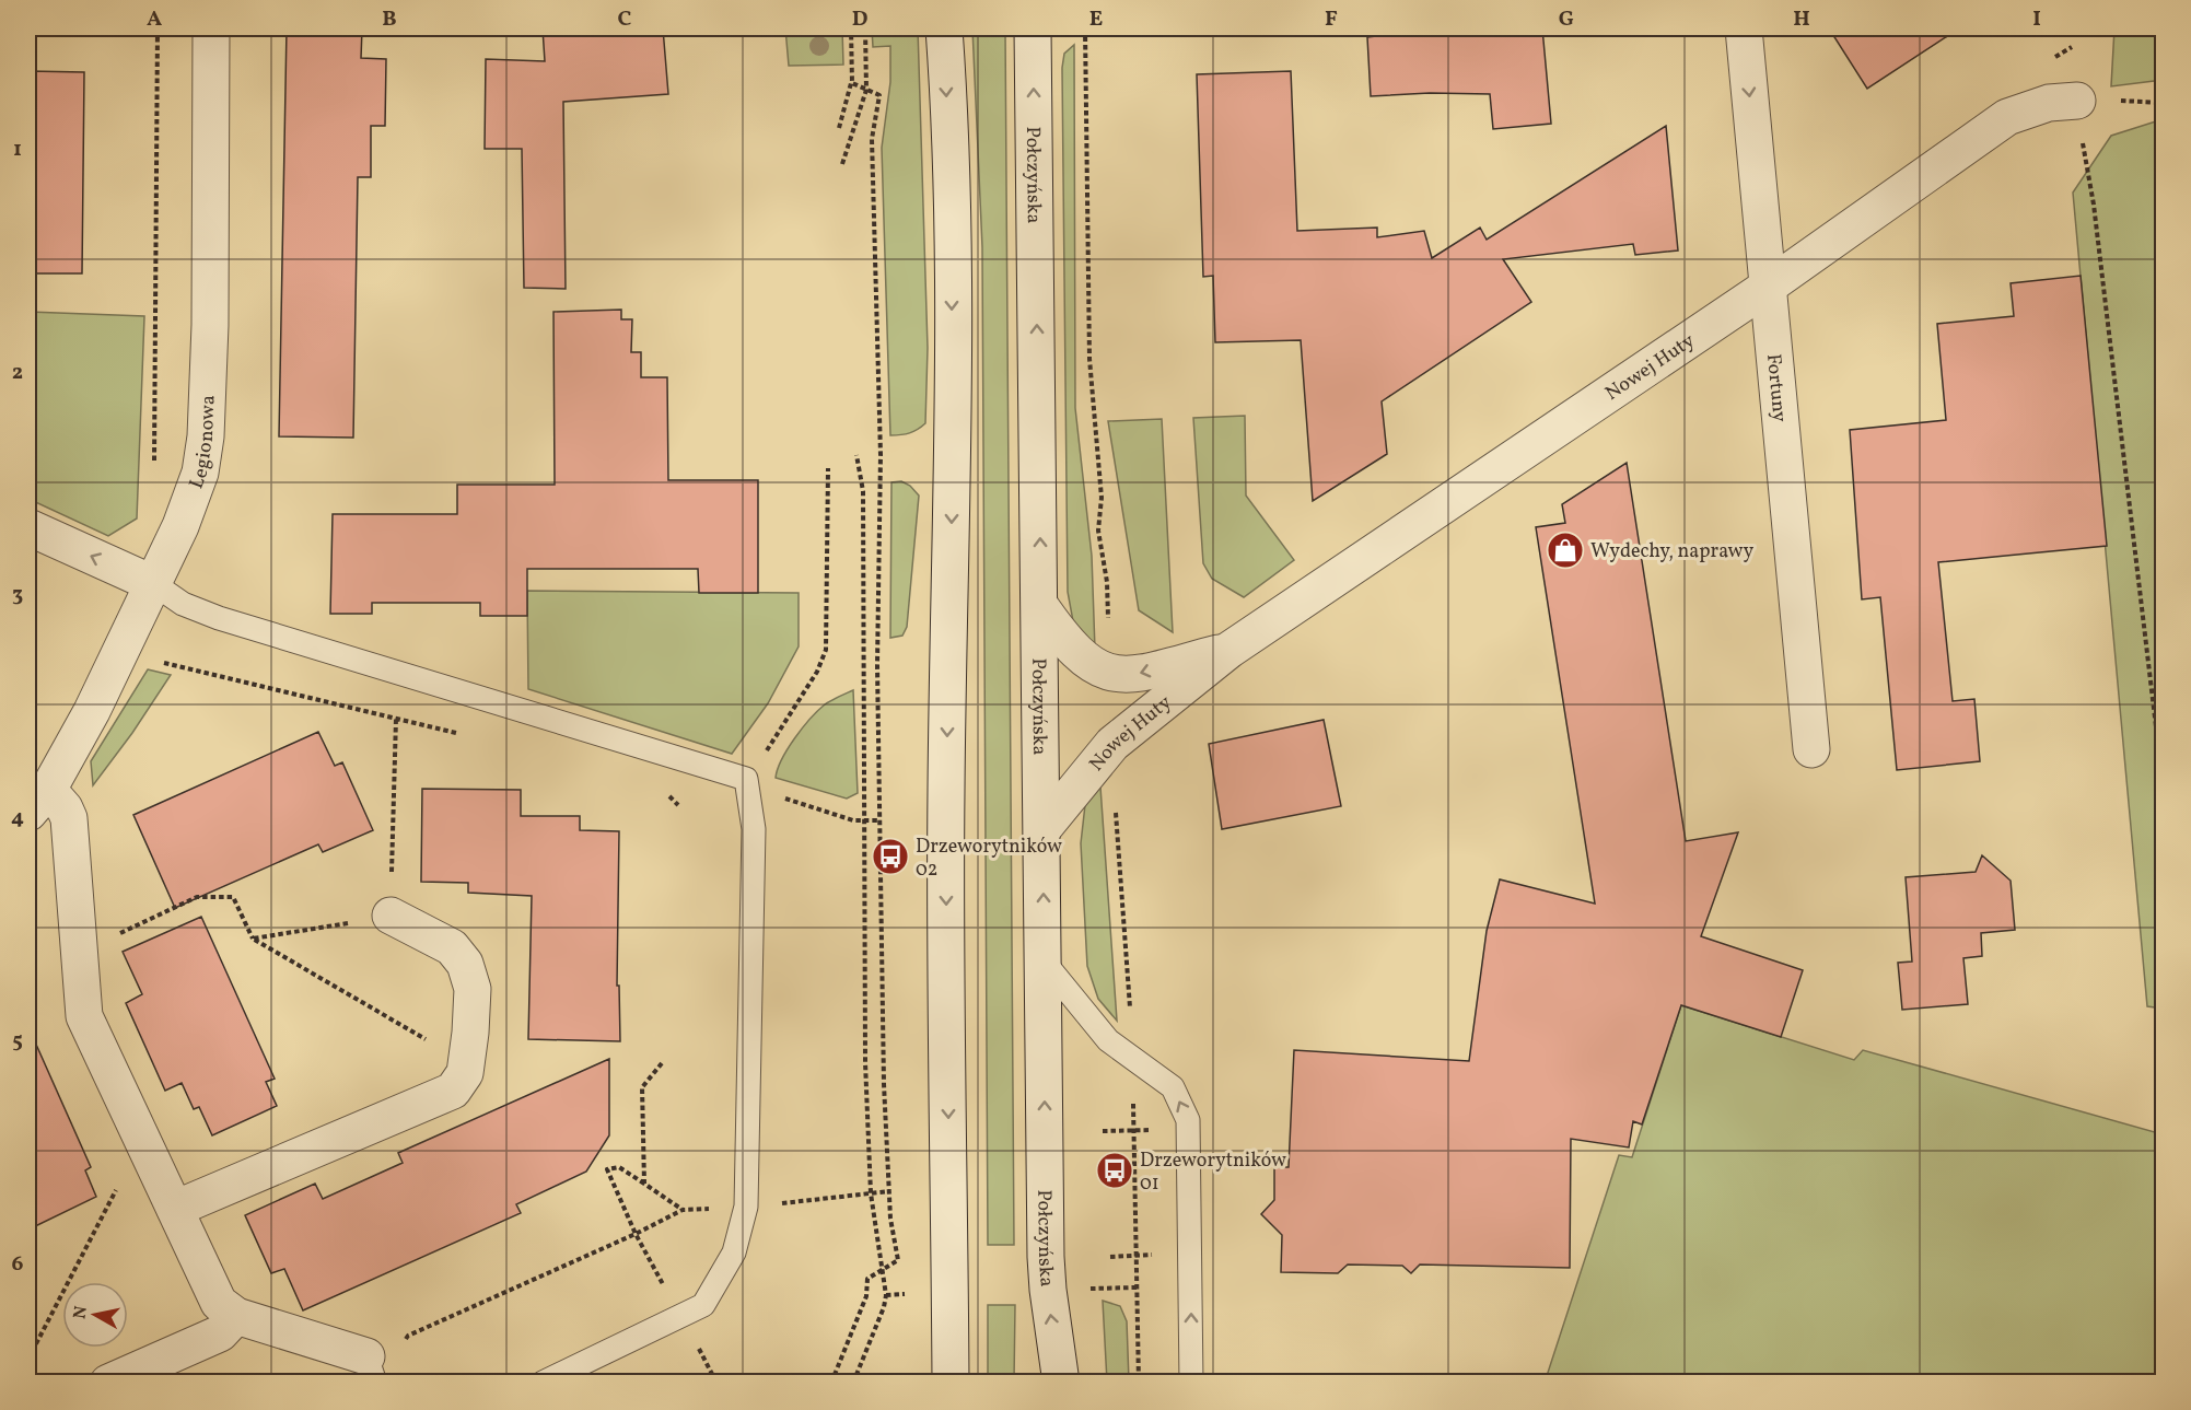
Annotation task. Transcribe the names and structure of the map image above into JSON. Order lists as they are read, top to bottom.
{
  "streets": {
    "street": [
      "Połczyńska",
      "Nowej Huty",
      "Fortuny",
      "Legionowa"
    ]
  },
  "crossings": [
    ["Połczyńska", "Nowej Huty"],
    ["Nowej Huty", "Fortuny"]
  ],
  "one_way": ["Fortuny"],
  "places": {
    "shop": ["Wydechy, naprawy"],
    "bus stop": ["Drzeworytników 02", "Drzeworytników 01"]
  },
  "north": "left",
  "grid": {
    "columns": [
      "A",
      "B",
      "C",
      "D",
      "E",
      "F",
      "G",
      "H",
      "I"
    ],
    "rows": [
      "1",
      "2",
      "3",
      "4",
      "5",
      "6"
    ]
  }
}
